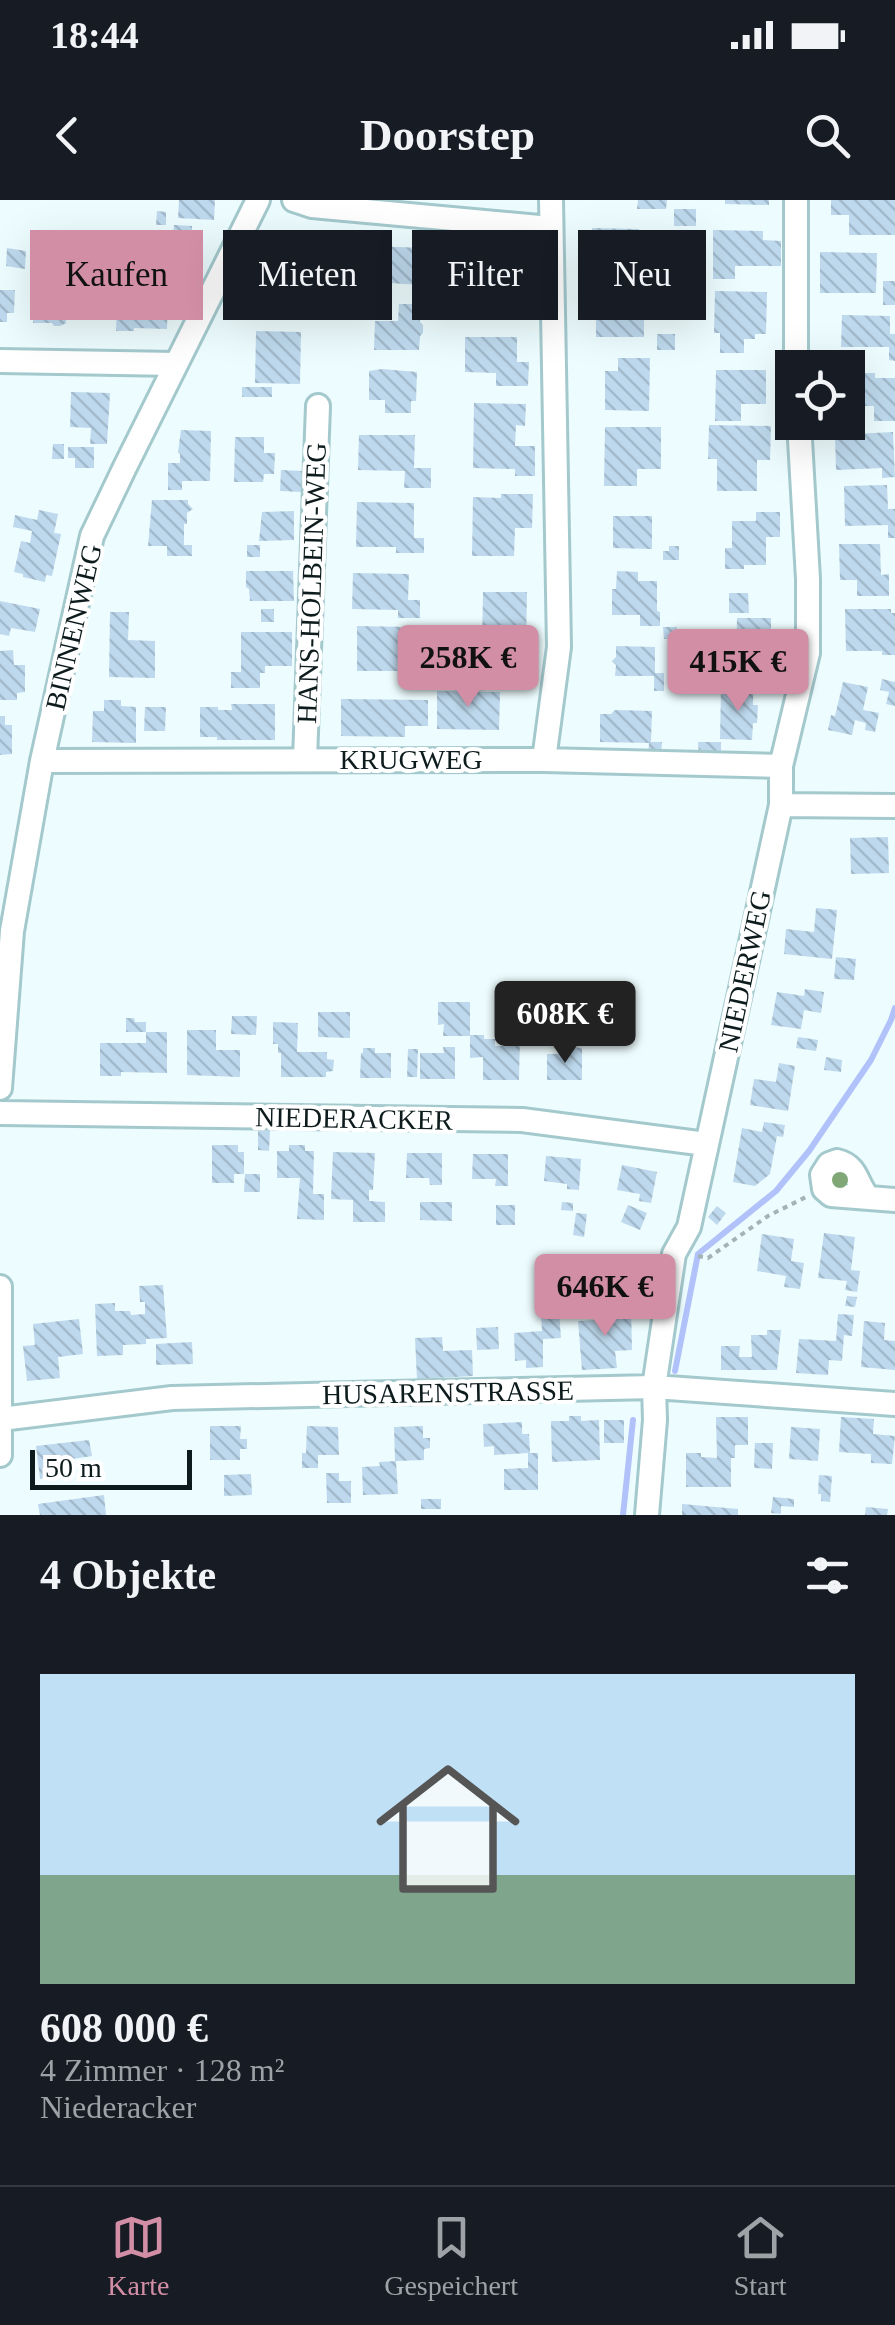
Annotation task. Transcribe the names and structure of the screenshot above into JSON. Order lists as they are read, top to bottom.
{
  "streets": {
    "street": [
      "HANS-HOLBEIN-WEG",
      "BINNENWEG",
      "KRUGWEG",
      "NIEDERWEG",
      "NIEDERACKER",
      "HUSARENSTRASSE"
    ]
  },
  "crossings": [
    ["HANS-HOLBEIN-WEG", "KRUGWEG"],
    ["BINNENWEG", "KRUGWEG"],
    ["KRUGWEG", "NIEDERWEG"],
    ["NIEDERWEG", "NIEDERACKER"],
    ["NIEDERWEG", "HUSARENSTRASSE"]
  ],
  "scale_bar": "50 m",
  "page": {
    "status": "18:44",
    "header": "Doorstep",
    "chip": [
      "Kaufen",
      "Mieten",
      "Filter",
      "Neu"
    ],
    "price": [
      "258K €",
      "415K €",
      "608K €",
      "646K €"
    ],
    "scale": "50 m",
    "heading": "4 Objekte",
    "list": [
      {
        "name": "608 000 €",
        "note": "4 Zimmer · 128 m² · Niederacker"
      }
    ],
    "tabs": ["Karte", "Gespeichert", "Start"]
  }
}
